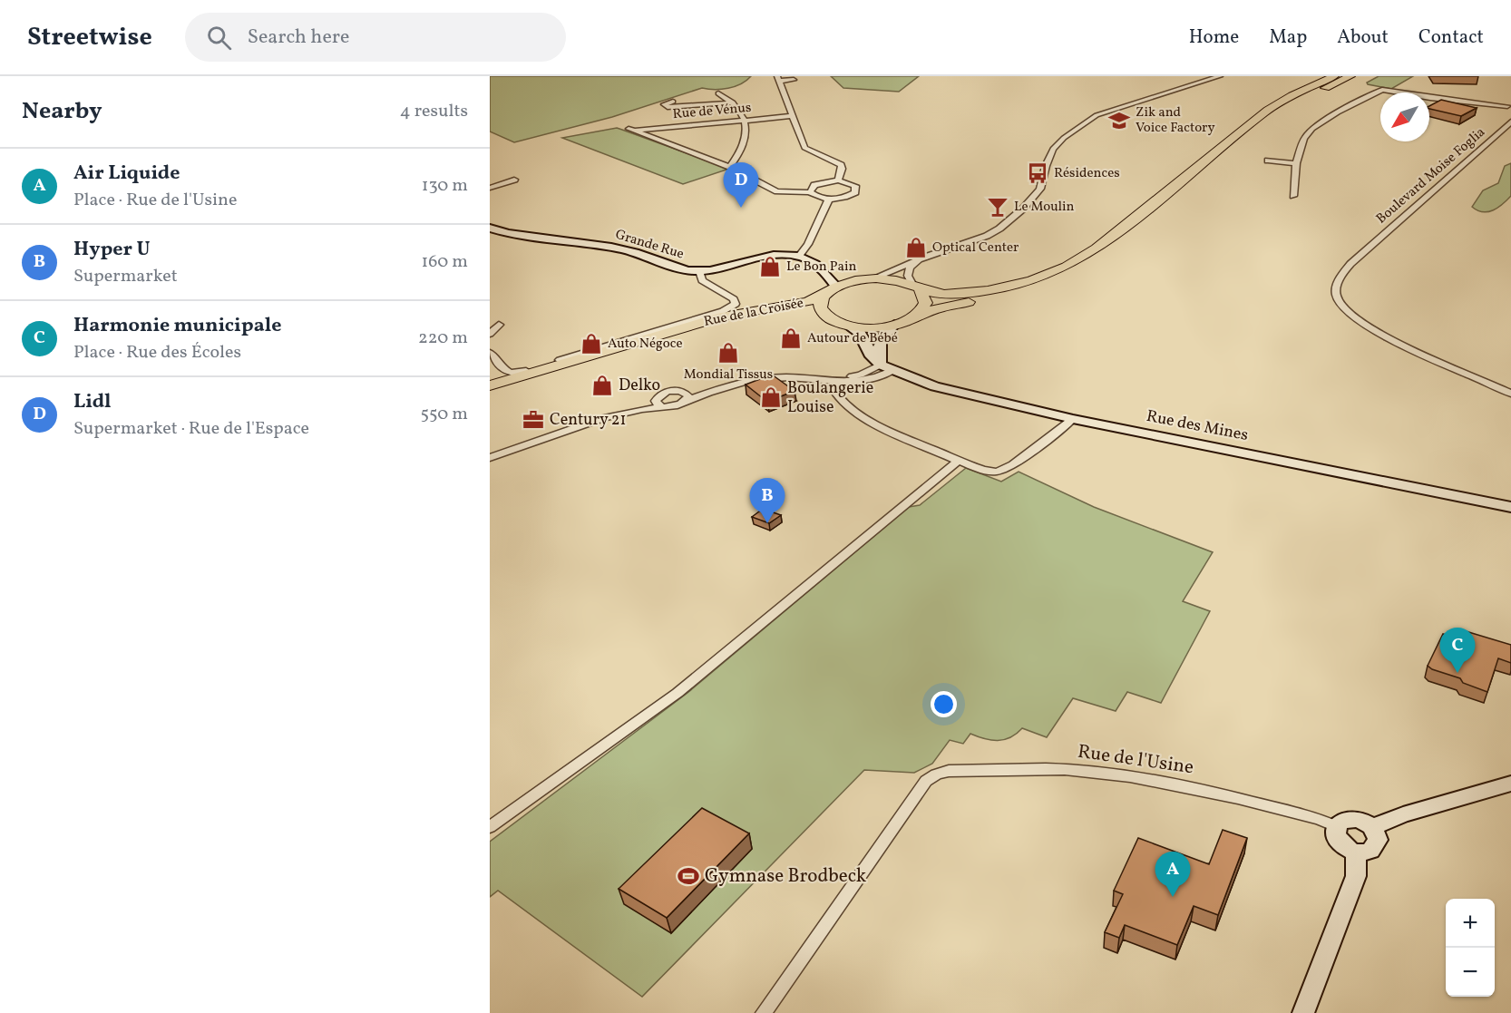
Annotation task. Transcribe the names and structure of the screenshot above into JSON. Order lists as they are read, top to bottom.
{
  "streets": {
    "main road": ["Rue de la Croisée"],
    "street": [
      "Rue de Vénus",
      "Boulevard Moise Foglia",
      "Grande Rue",
      "Rue des Mines",
      "Rue de l'Usine"
    ]
  },
  "places": {
    "school or university": ["Zik and Voice Factory"],
    "bus stop": ["Résidences"],
    "bar": ["Le Moulin"],
    "shop": [
      "Optical Center",
      "Le Bon Pain",
      "Autour de Bébé",
      "Auto Négoce",
      "Mondial Tissus",
      "Delko",
      "Boulangerie Louise"
    ],
    "office": ["Century 21"],
    "sports": ["Gymnase Brodbeck"]
  },
  "north": "bottom left",
  "page": {
    "header": "Streetwise",
    "search": "Search here",
    "nav": [
      "Home",
      "Map",
      "About",
      "Contact"
    ],
    "heading": ["Nearby", "4 results"],
    "list": [
      {
        "mark": "A",
        "name": "Air Liquide",
        "note": "Place · Rue de l'Usine",
        "value": "130 m"
      },
      {
        "mark": "B",
        "name": "Hyper U",
        "note": "Supermarket",
        "value": "160 m"
      },
      {
        "mark": "C",
        "name": "Harmonie municipale",
        "note": "Place · Rue des Écoles",
        "value": "220 m"
      },
      {
        "mark": "D",
        "name": "Lidl",
        "note": "Supermarket · Rue de l'Espace",
        "value": "550 m"
      }
    ],
    "pins": [
      "D",
      "B",
      "C",
      "A"
    ],
    "map_buttons": ["+", "−"]
  }
}
